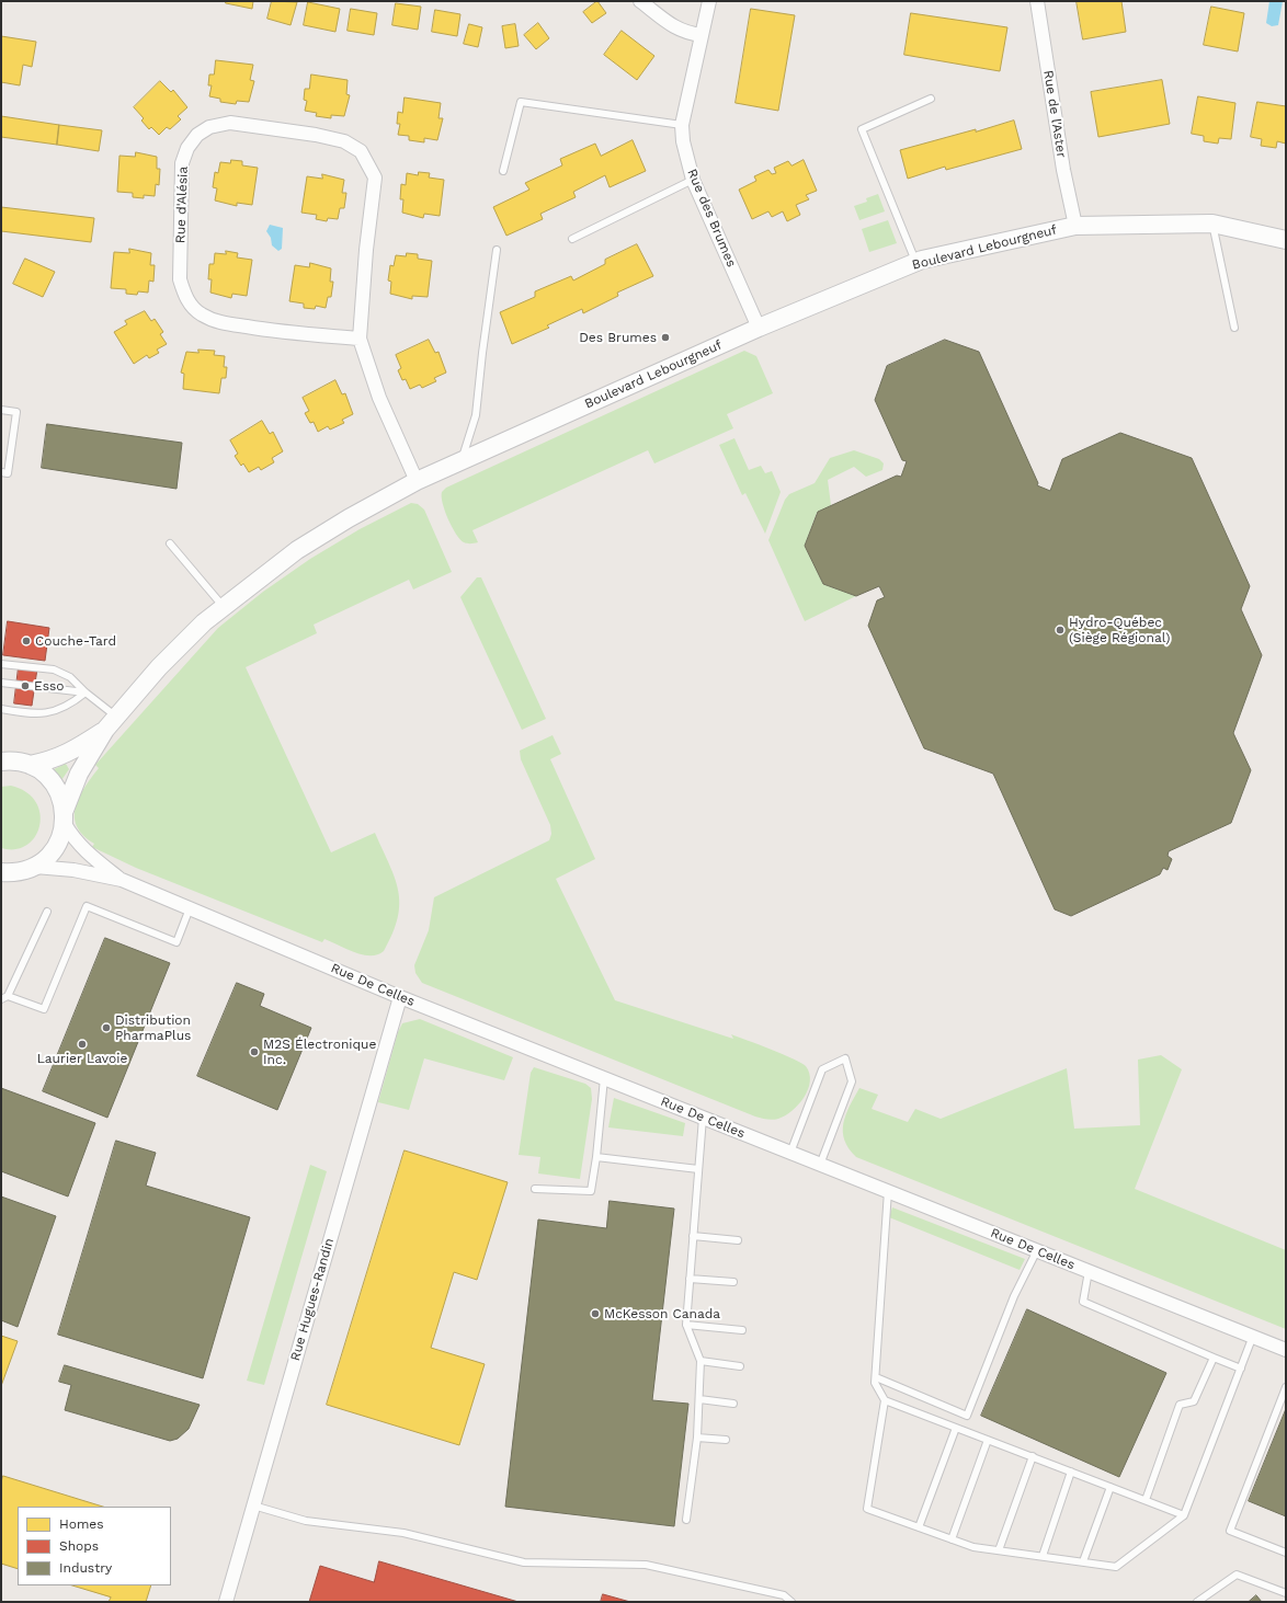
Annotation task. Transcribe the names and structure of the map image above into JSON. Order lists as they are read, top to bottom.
{
  "streets": {
    "main road": ["Boulevard Lebourgneuf"],
    "street": [
      "Rue de l'Aster",
      "Rue d'Alésia",
      "Rue des Brumes",
      "Rue De Celles",
      "Rue Hugues-Randin"
    ]
  },
  "crossings": [
    ["Rue de l'Aster", "Boulevard Lebourgneuf"],
    ["Rue d'Alésia", "Boulevard Lebourgneuf"],
    ["Rue des Brumes", "Boulevard Lebourgneuf"],
    ["Boulevard Lebourgneuf", "Rue De Celles"],
    ["Rue De Celles", "Rue Hugues-Randin"]
  ],
  "places": [
    "Des Brumes",
    "Hydro-Québec (Siège Régional)",
    "Couche-Tard",
    "Esso",
    "Distribution PharmaPlus",
    "Laurier Lavoie",
    "M2S Électronique Inc.",
    "McKesson Canada"
  ],
  "legend": ["Homes", "Shops", "Industry"]
}
